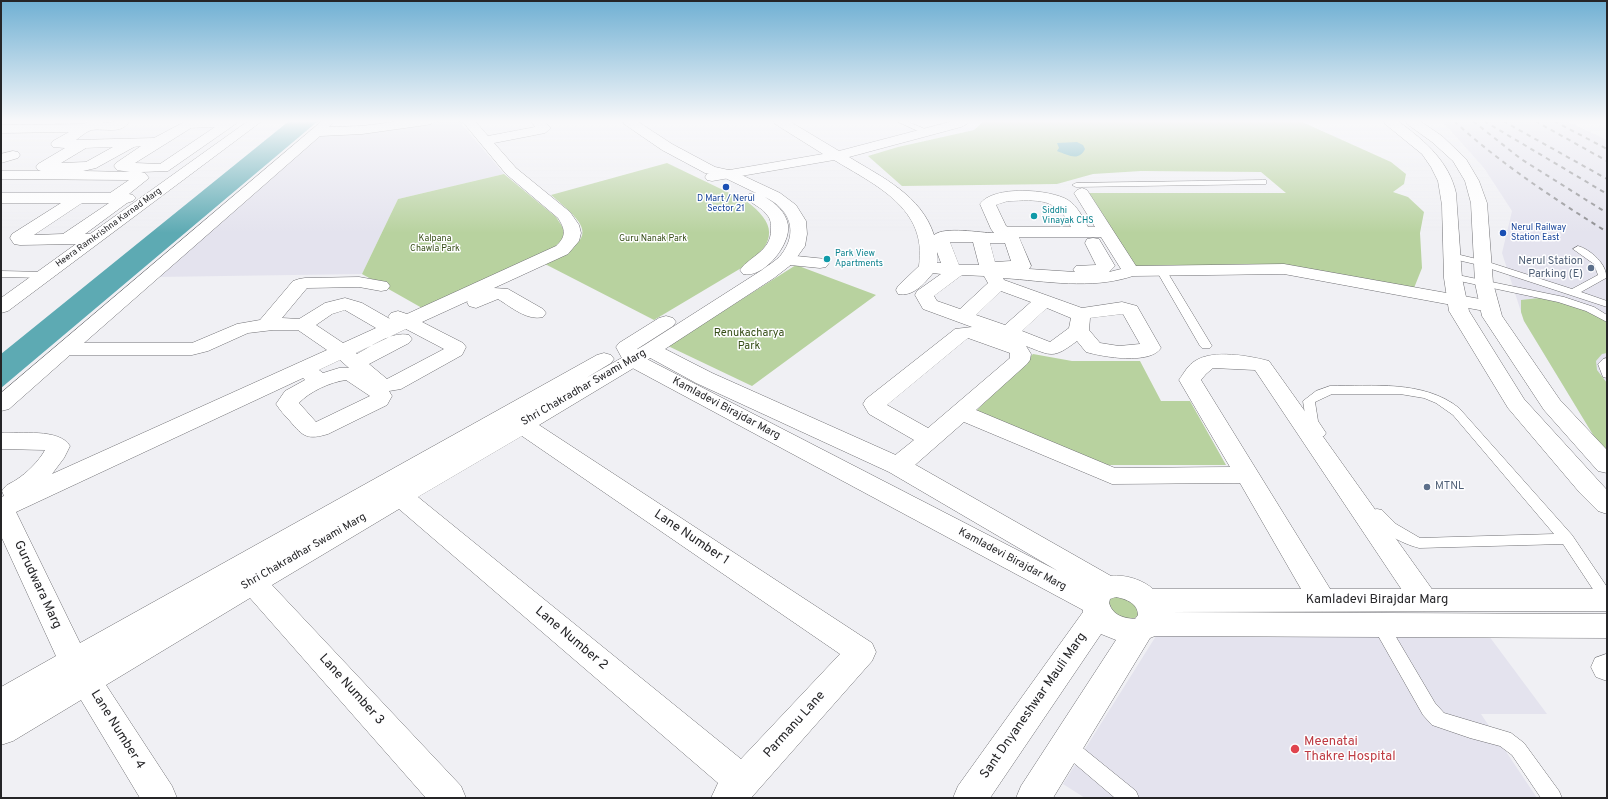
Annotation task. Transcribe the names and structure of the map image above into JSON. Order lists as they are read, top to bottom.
{
  "streets": {
    "street": [
      "Heera Ramkrishna Karnad Marg",
      "Shri Chakradhar Swami Marg",
      "Kamladevi Birajdar Marg",
      "Lane Number 1",
      "Gurudwara Marg",
      "Lane Number 2",
      "Lane Number 3",
      "Sant Dnyaneshwar Mauli Marg",
      "Parmanu Lane",
      "Lane Number 4"
    ]
  },
  "crossings": [
    ["Shri Chakradhar Swami Marg", "Kamladevi Birajdar Marg"],
    ["Shri Chakradhar Swami Marg", "Lane Number 1"],
    ["Shri Chakradhar Swami Marg", "Gurudwara Marg"],
    ["Shri Chakradhar Swami Marg", "Lane Number 2"],
    ["Shri Chakradhar Swami Marg", "Lane Number 3"],
    ["Shri Chakradhar Swami Marg", "Lane Number 4"],
    ["Kamladevi Birajdar Marg", "Sant Dnyaneshwar Mauli Marg"],
    ["Lane Number 1", "Parmanu Lane"],
    ["Gurudwara Marg", "Lane Number 4"],
    ["Lane Number 2", "Parmanu Lane"]
  ],
  "parks": ["Kalpana Chawla Park", "Guru Nanak Park", "Renukacharya Park"],
  "places": [
    "D Mart / Nerul Sector 21",
    "Siddhi Vinayak CHS",
    "Nerul Railway Station East",
    "Park View Apartments",
    "Nerul Station Parking (E)",
    "MTNL",
    "Meenatai Thakre Hospital"
  ]
}
